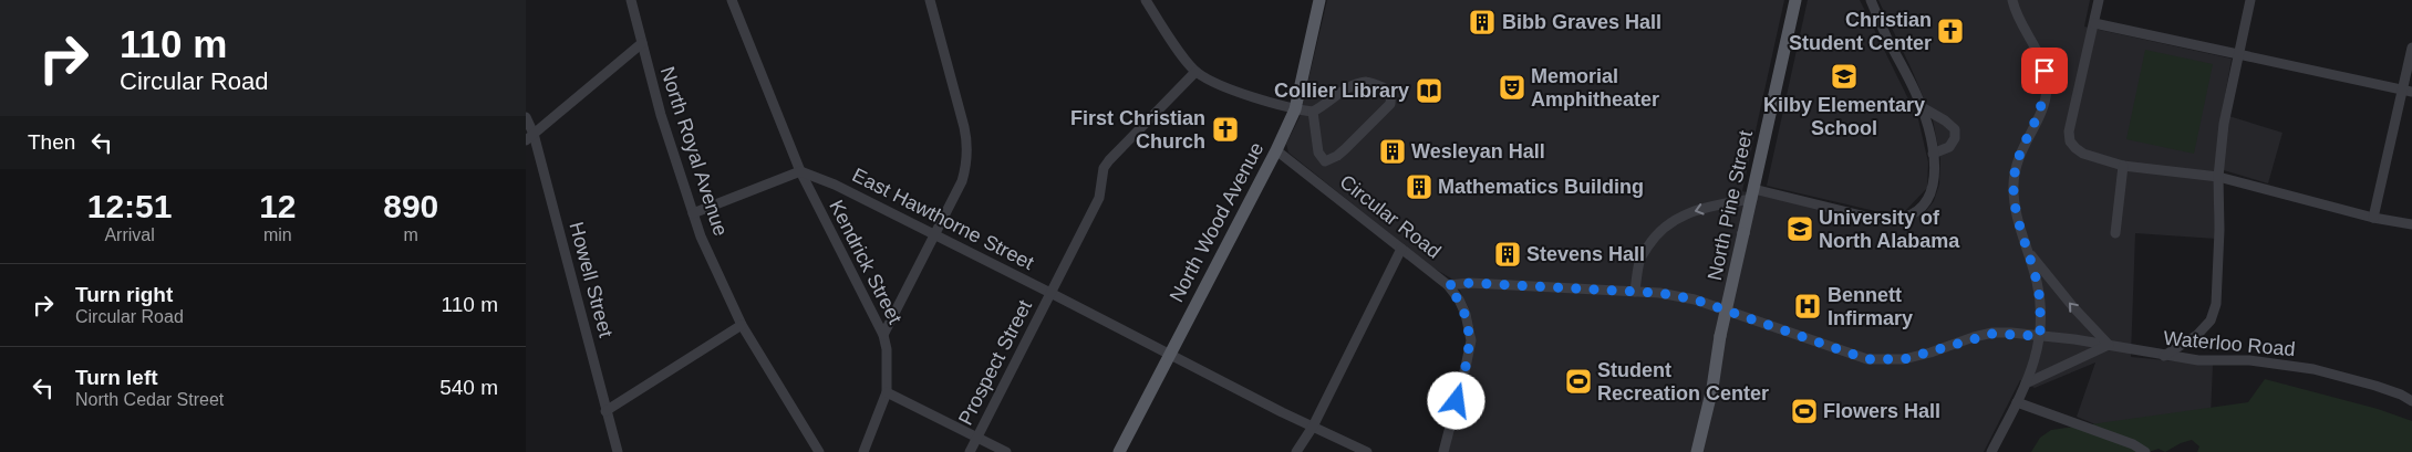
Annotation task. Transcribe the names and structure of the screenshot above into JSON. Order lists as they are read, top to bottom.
{
  "streets": {
    "main road": ["North Pine Street", "North Wood Avenue"],
    "street": [
      "North Royal Avenue",
      "Circular Road",
      "East Hawthorne Street",
      "Kendrick Street",
      "Howell Street",
      "Waterloo Road",
      "Prospect Street"
    ]
  },
  "crossings": [
    ["Circular Road", "North Wood Avenue"],
    ["Circular Road", "Waterloo Road"],
    ["East Hawthorne Street", "North Wood Avenue"],
    ["East Hawthorne Street", "Kendrick Street"],
    ["East Hawthorne Street", "Prospect Street"]
  ],
  "places": {
    "building": [
      "Bibb Graves Hall",
      "Wesleyan Hall",
      "Mathematics Building",
      "Stevens Hall"
    ],
    "church": ["Christian Student Center", "First Christian Church"],
    "school or university": ["Kilby Elementary School", "University of North Alabama"],
    "theatre": ["Memorial Amphitheater"],
    "library": ["Collier Library"],
    "hospital": ["Bennett Infirmary"],
    "sports": ["Student Recreation Center", "Flowers Hall"]
  },
  "page": {
    "turn": ["110 m", "Circular Road"],
    "then": "Then",
    "eta": [
      "12:51",
      "Arrival",
      "12",
      "min",
      "890",
      "m"
    ],
    "list": [
      {
        "name": "Turn right",
        "note": "Circular Road",
        "value": "110 m"
      },
      {
        "name": "Turn left",
        "note": "North Cedar Street",
        "value": "540 m"
      }
    ]
  }
}
